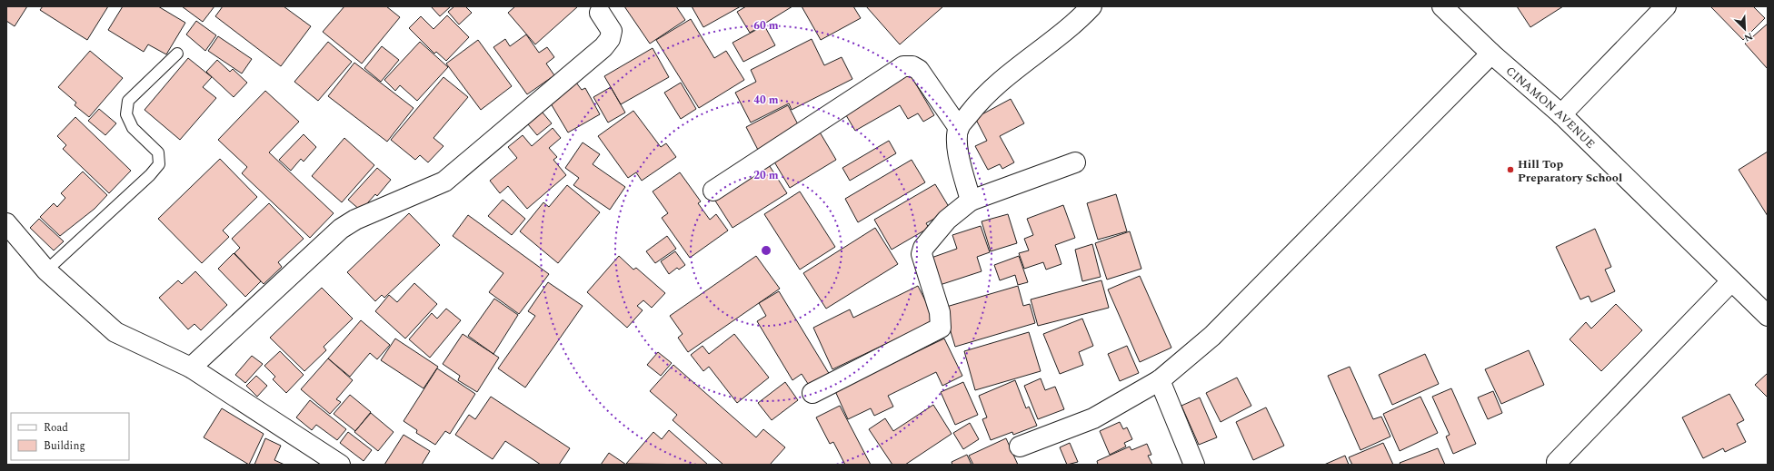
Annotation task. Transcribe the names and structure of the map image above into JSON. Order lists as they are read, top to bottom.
{
  "streets": {
    "street": ["CINAMON AVENUE"]
  },
  "places": ["Hill Top Preparatory School"],
  "legend": ["Road", "Building"],
  "north": "bottom right",
  "rings": ["60 m", "40 m", "20 m"]
}
